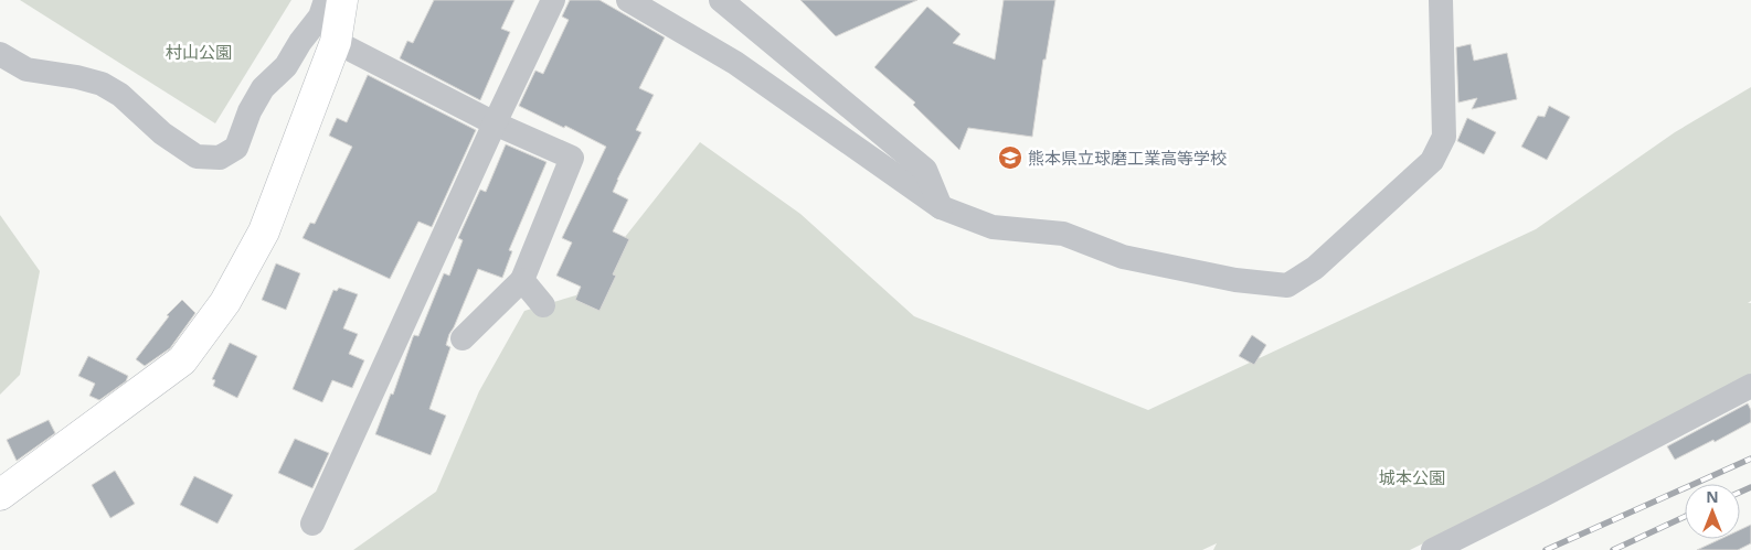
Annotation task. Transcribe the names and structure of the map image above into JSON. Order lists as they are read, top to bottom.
{
  "parks": ["村山公園", "城本公園"],
  "places": {
    "school or university": ["熊本県立球磨工業高等学校"]
  },
  "north": "top"
}
